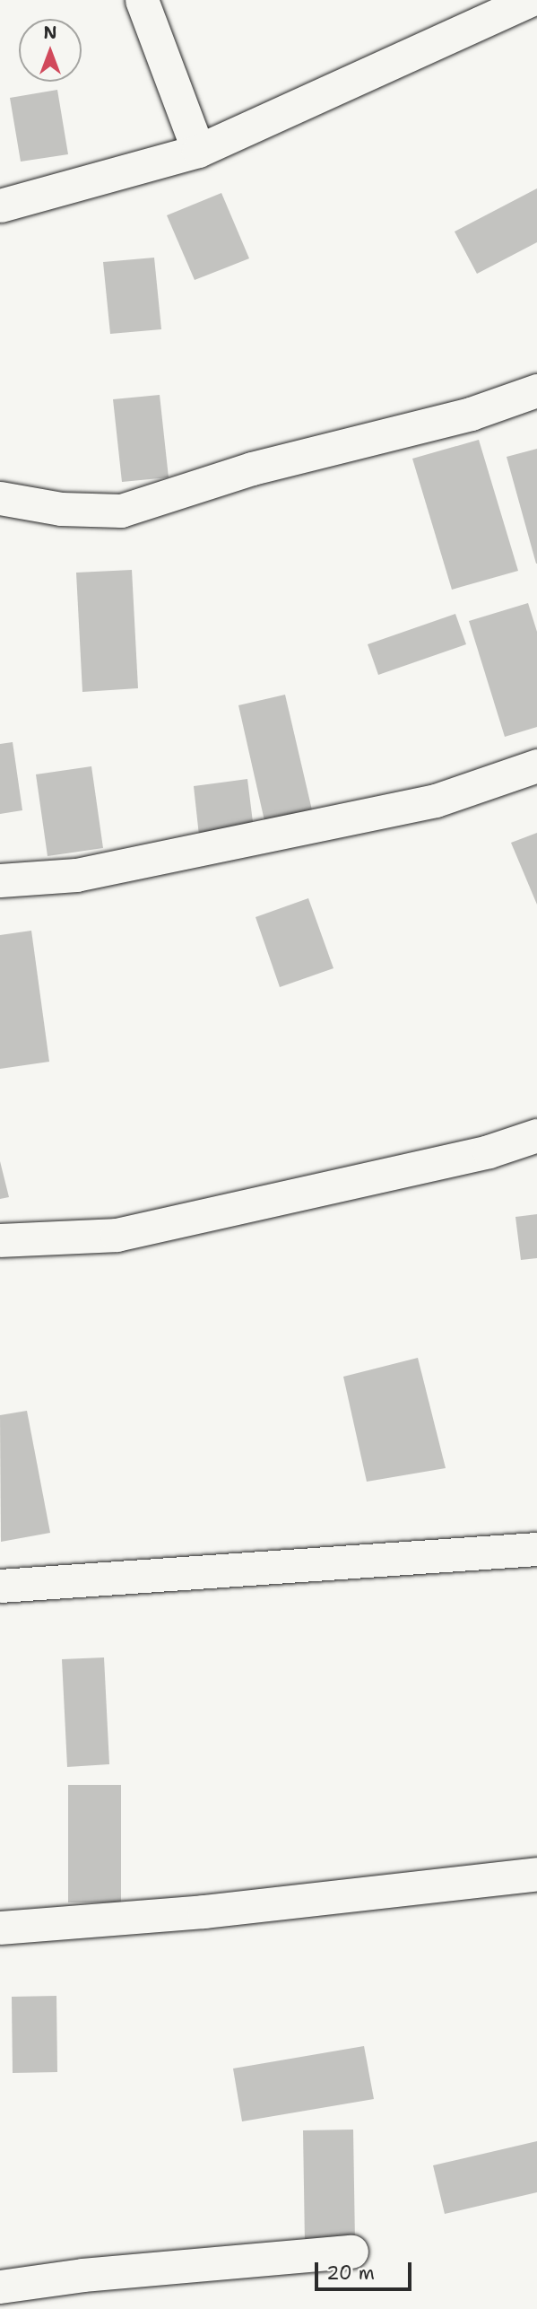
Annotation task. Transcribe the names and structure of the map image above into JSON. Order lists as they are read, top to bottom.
{
  "scale_bar": "20 m",
  "north": "top"
}
